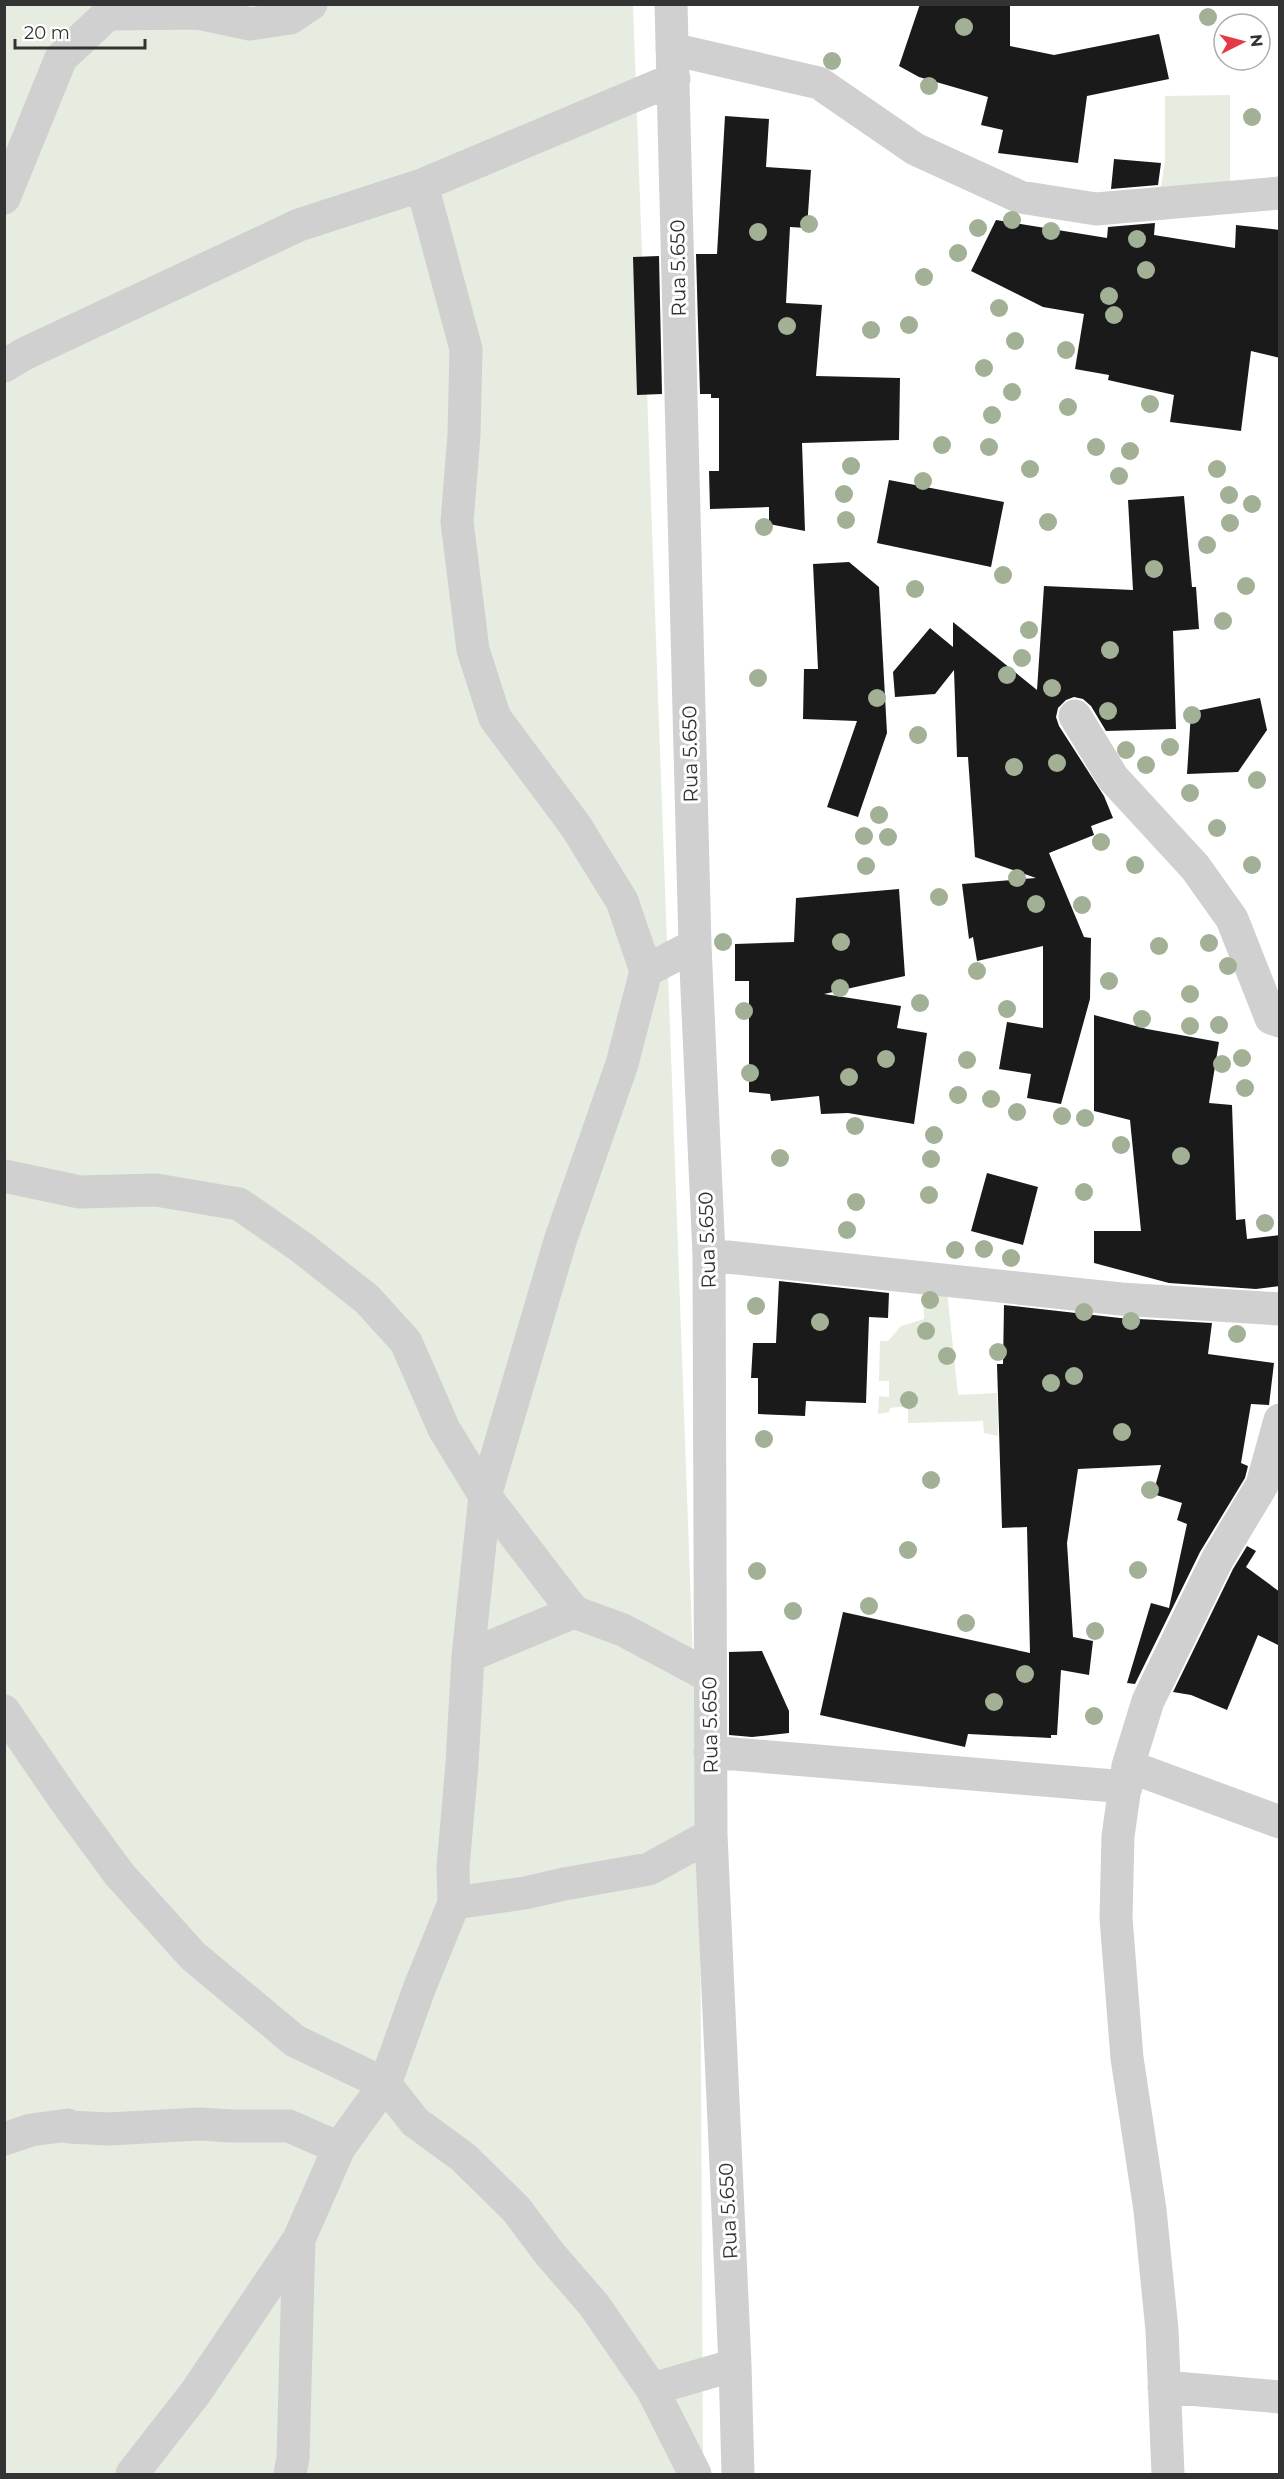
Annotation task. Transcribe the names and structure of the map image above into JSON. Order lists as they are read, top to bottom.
{
  "streets": {
    "street": ["Rua 5.650"]
  },
  "scale_bar": "20 m",
  "north": "right"
}
